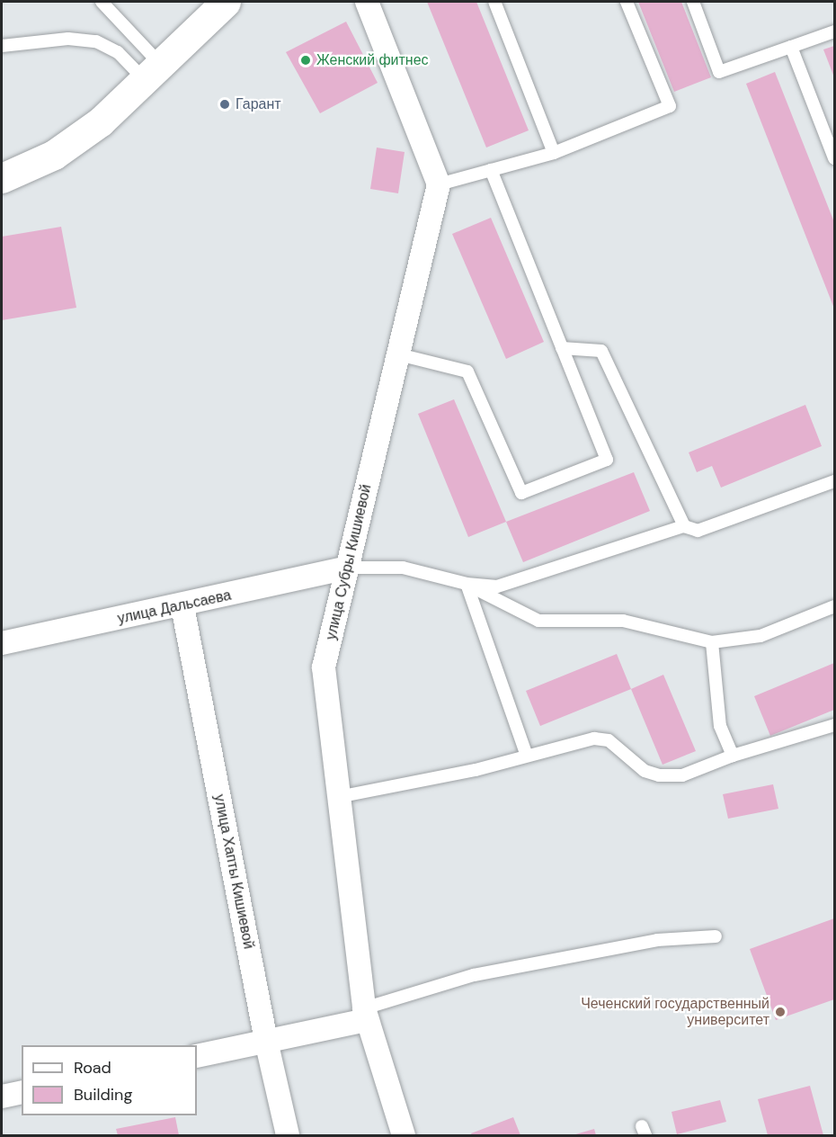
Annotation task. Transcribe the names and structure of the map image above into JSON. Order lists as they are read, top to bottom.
{
  "streets": {
    "street": ["улица Субры Кишиевой", "улица Дальсаева", "улица Хапты Кишиевой"]
  },
  "crossings": [
    ["улица Субры Кишиевой", "улица Дальсаева"],
    ["улица Дальсаева", "улица Хапты Кишиевой"]
  ],
  "places": ["Женский фитнес", "Гарант", "Чеченский государственный университет"],
  "legend": ["Road", "Building"]
}
